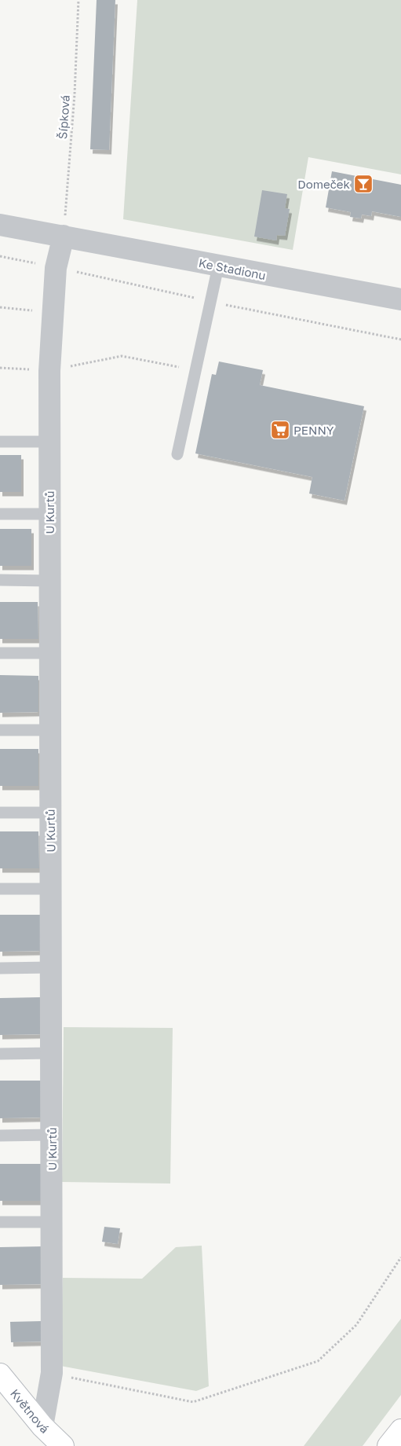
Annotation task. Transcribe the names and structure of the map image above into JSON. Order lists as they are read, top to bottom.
{
  "streets": {
    "main road": ["Květnová"],
    "street": ["Ke Stadionu", "U Kurtů"],
    "path": ["Šípková"]
  },
  "crossings": [
    ["Šípková", "Ke Stadionu"],
    ["Šípková", "U Kurtů"],
    ["Ke Stadionu", "U Kurtů"],
    ["U Kurtů", "Květnová"]
  ],
  "places": {
    "bar": ["Domeček"],
    "supermarket": ["PENNY"]
  }
}
